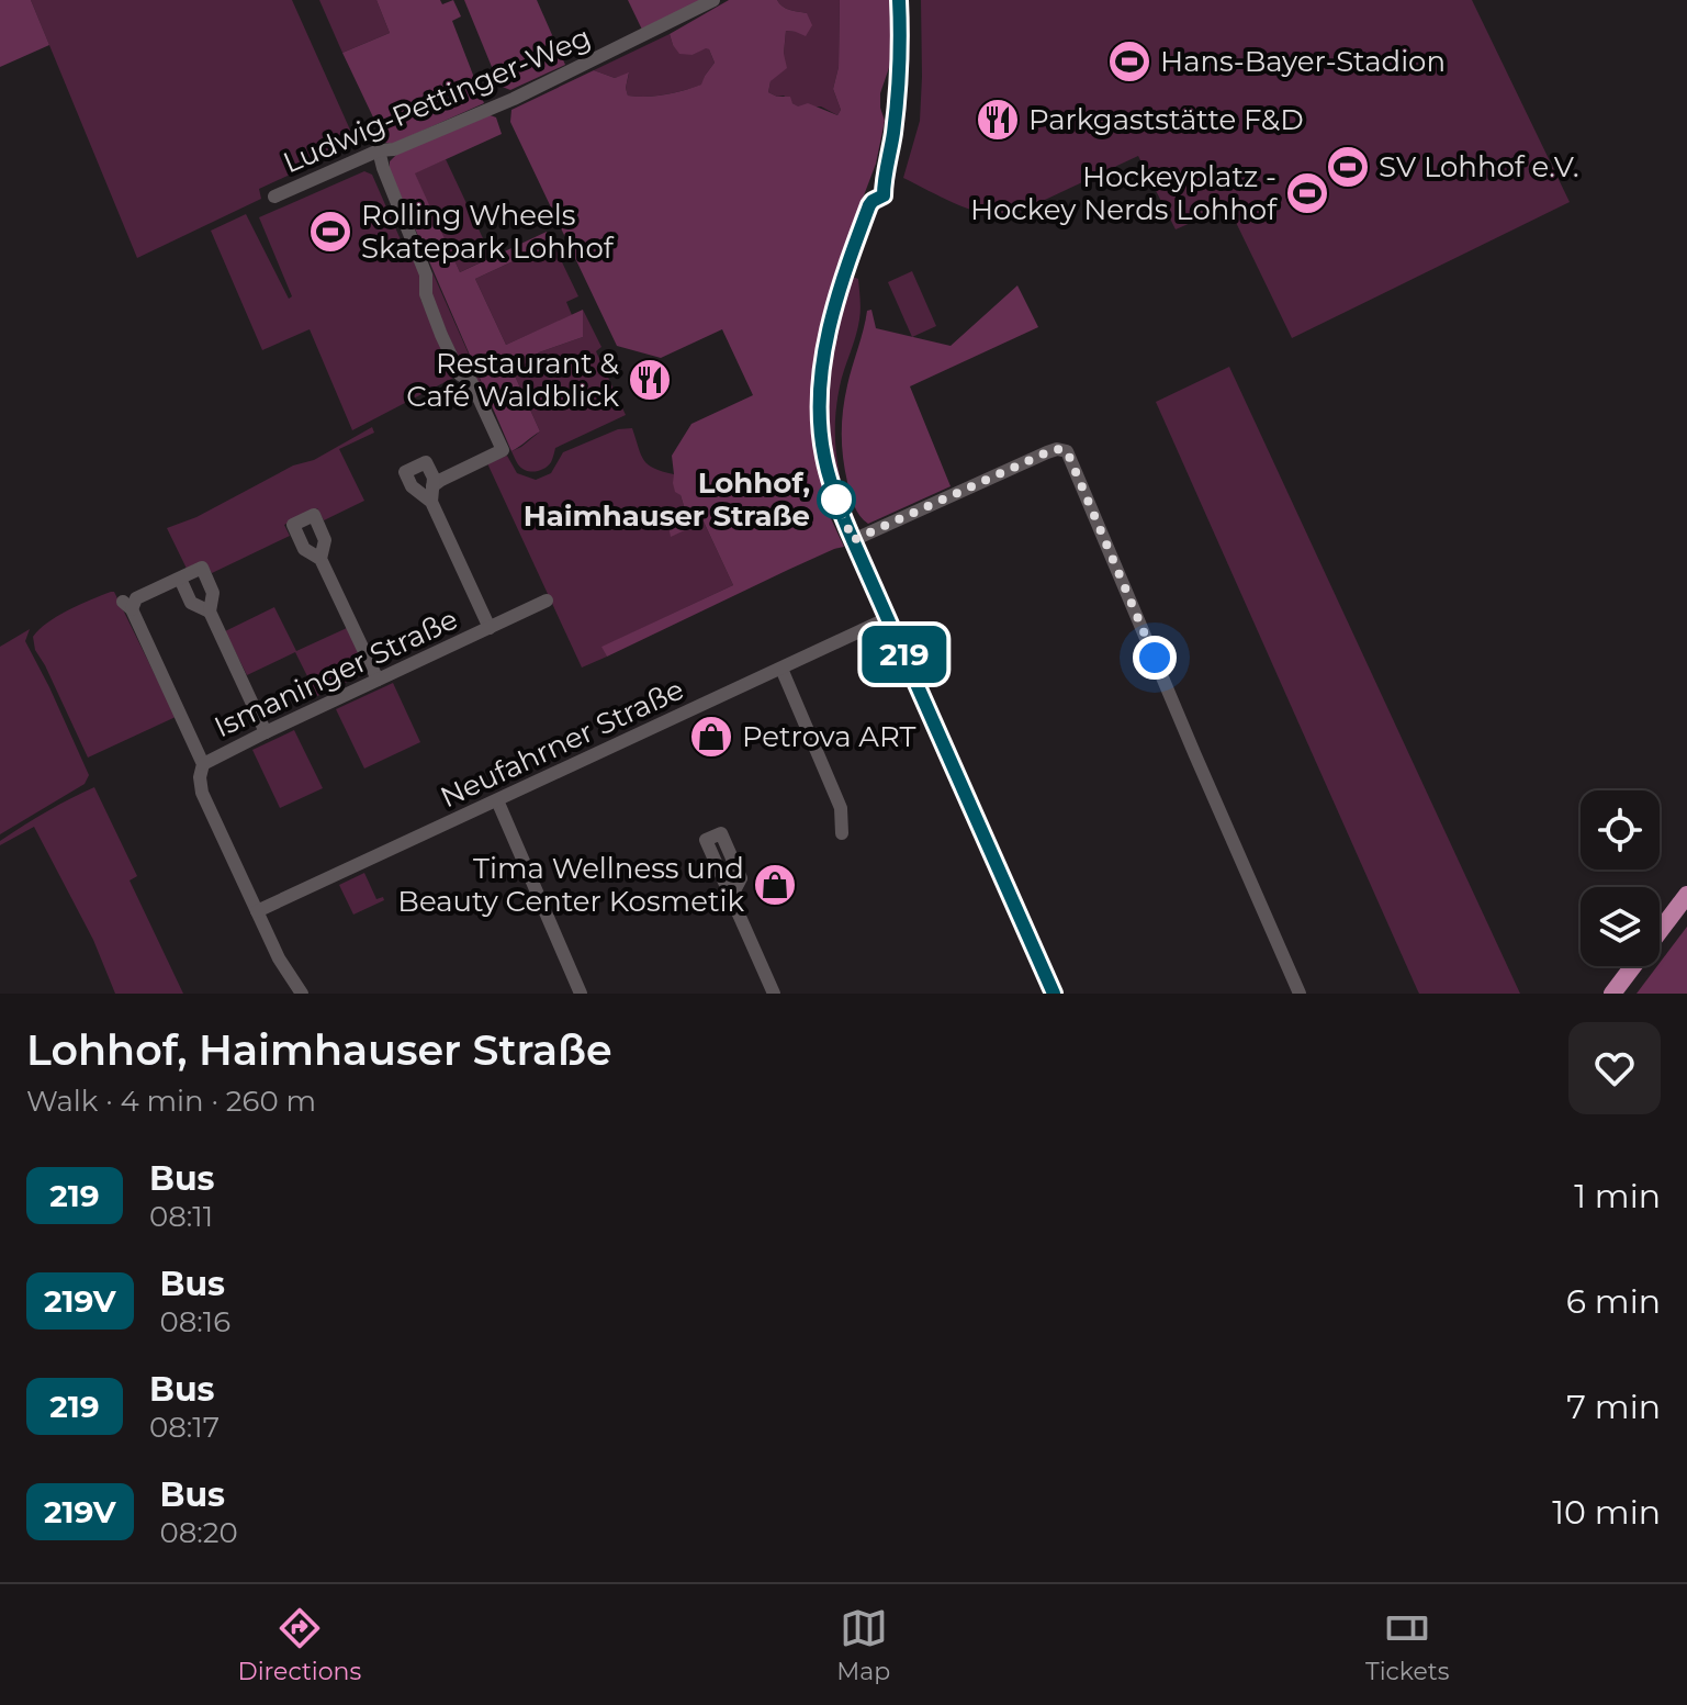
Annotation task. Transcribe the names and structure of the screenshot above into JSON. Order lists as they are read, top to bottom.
{
  "streets": {
    "street": ["Ludwig-Pettinger-Weg", "Ismaninger Straße", "Neufahrner Straße"]
  },
  "crossings": [
    ["Ludwig-Pettinger-Weg", "Ismaninger Straße"]
  ],
  "places": {
    "sports": [
      "Hans-Bayer-Stadion",
      "SV Lohhof e.V.",
      "Hockeyplatz - Hockey Nerds Lohhof",
      "Rolling Wheels Skatepark Lohhof"
    ],
    "restaurant": ["Parkgaststätte F&D", "Restaurant & Café Waldblick"],
    "other": ["Lohhof, Haimhauser Straße"],
    "shop": ["Petrova ART", "Tima Wellness und Beauty Center Kosmetik"]
  },
  "lines": ["bus line 219"],
  "page": {
    "on_map": "219",
    "heading": ["Lohhof, Haimhauser Straße", "Walk · 4 min · 260 m"],
    "list": [
      {
        "mark": "219",
        "name": "Bus",
        "note": "08:11",
        "value": "1 min"
      },
      {
        "mark": "219V",
        "name": "Bus",
        "note": "08:16",
        "value": "6 min"
      },
      {
        "mark": "219",
        "name": "Bus",
        "note": "08:17",
        "value": "7 min"
      },
      {
        "mark": "219V",
        "name": "Bus",
        "note": "08:20",
        "value": "10 min"
      }
    ],
    "tabs": ["Directions", "Map", "Tickets"]
  }
}
